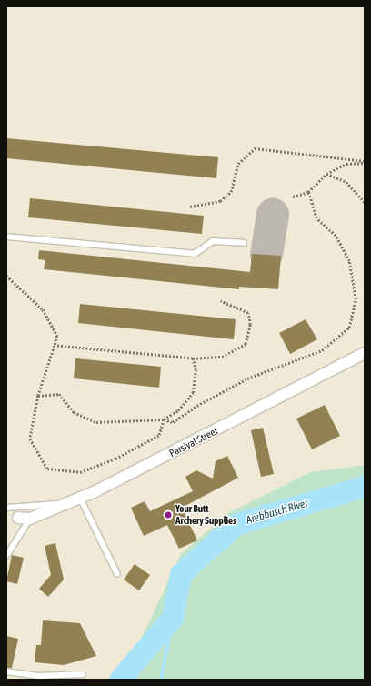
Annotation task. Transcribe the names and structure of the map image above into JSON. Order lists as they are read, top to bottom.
{
  "streets": {
    "street": ["Parsival Street"]
  },
  "water": ["Arebbusch River"],
  "places": ["Your Butt Archery Supplies"]
}
